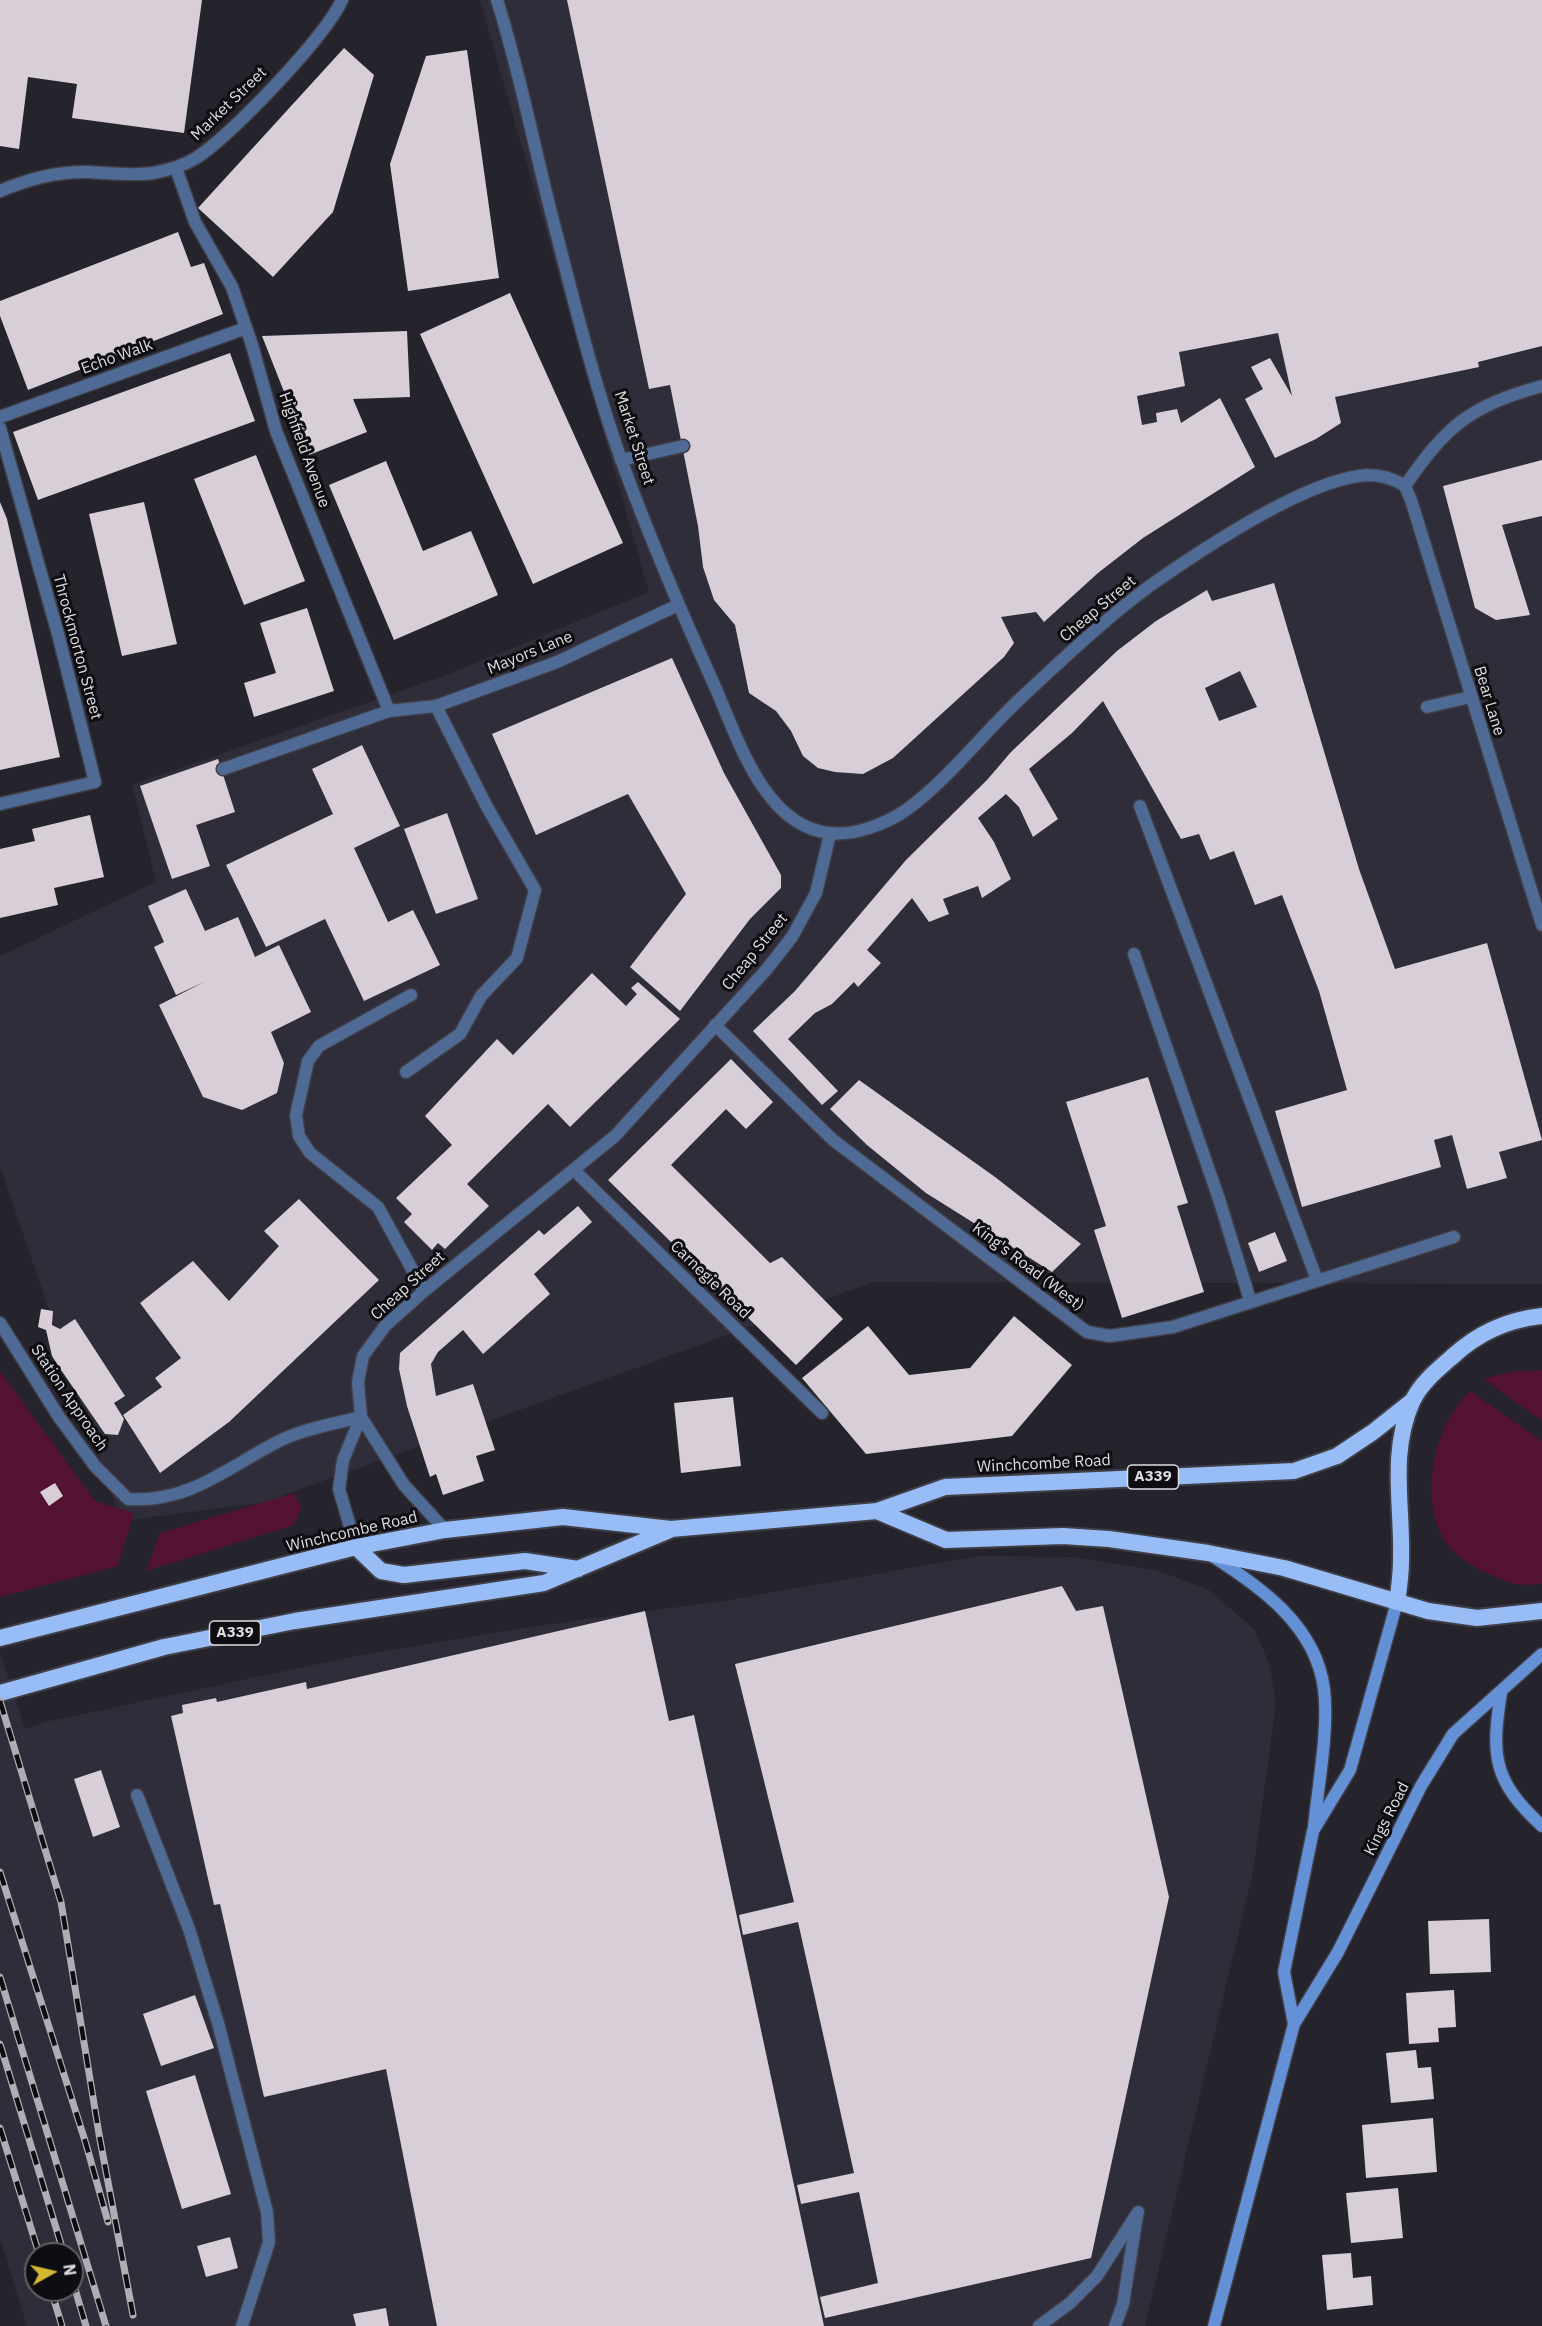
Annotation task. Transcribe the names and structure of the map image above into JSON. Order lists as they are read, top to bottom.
{
  "streets": {
    "highway": ["Winchcombe Road", "A339"],
    "main road": ["Kings Road"],
    "street": [
      "Market Street",
      "Echo Walk",
      "Highfield Avenue",
      "Cheap Street",
      "Throckmorton Street",
      "Mayors Lane",
      "Bear Lane",
      "King's Road (West)",
      "Carnegie Road",
      "Station Approach"
    ]
  },
  "crossings": [
    ["Market Street", "Highfield Avenue"],
    ["Market Street", "Cheap Street"],
    ["Market Street", "Mayors Lane"],
    ["Echo Walk", "Highfield Avenue"],
    ["Highfield Avenue", "Mayors Lane"],
    ["Cheap Street", "Bear Lane"],
    ["Cheap Street", "King's Road (West)"],
    ["Cheap Street", "Carnegie Road"],
    ["Cheap Street", "Station Approach"],
    ["Cheap Street", "Winchcombe Road"],
    ["Winchcombe Road", "Kings Road"]
  ],
  "north": "right"
}
